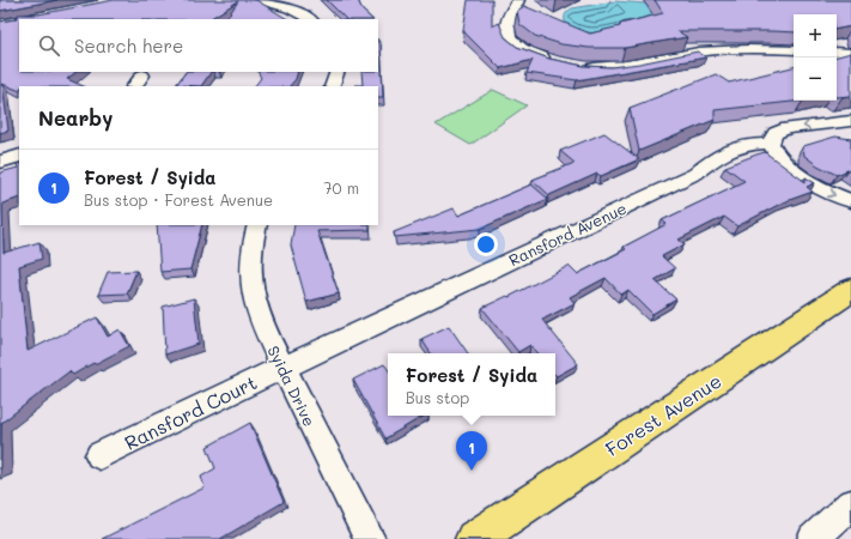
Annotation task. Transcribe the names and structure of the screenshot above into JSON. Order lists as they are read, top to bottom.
{
  "streets": {
    "main road": ["Forest Avenue"],
    "street": ["Ransford Avenue", "Syida Drive", "Ransford Court"]
  },
  "crossings": [
    ["Ransford Avenue", "Syida Drive"],
    ["Ransford Avenue", "Ransford Court"],
    ["Syida Drive", "Ransford Court"]
  ],
  "page": {
    "map_buttons": ["+", "−"],
    "search": "Search here",
    "heading": "Nearby",
    "list": [
      {
        "mark": "1",
        "name": "Forest / Syida",
        "note": "Bus stop · Forest Avenue",
        "value": "70 m"
      }
    ],
    "popup": ["Forest / Syida", "Bus stop"],
    "pins": "1"
  }
}
